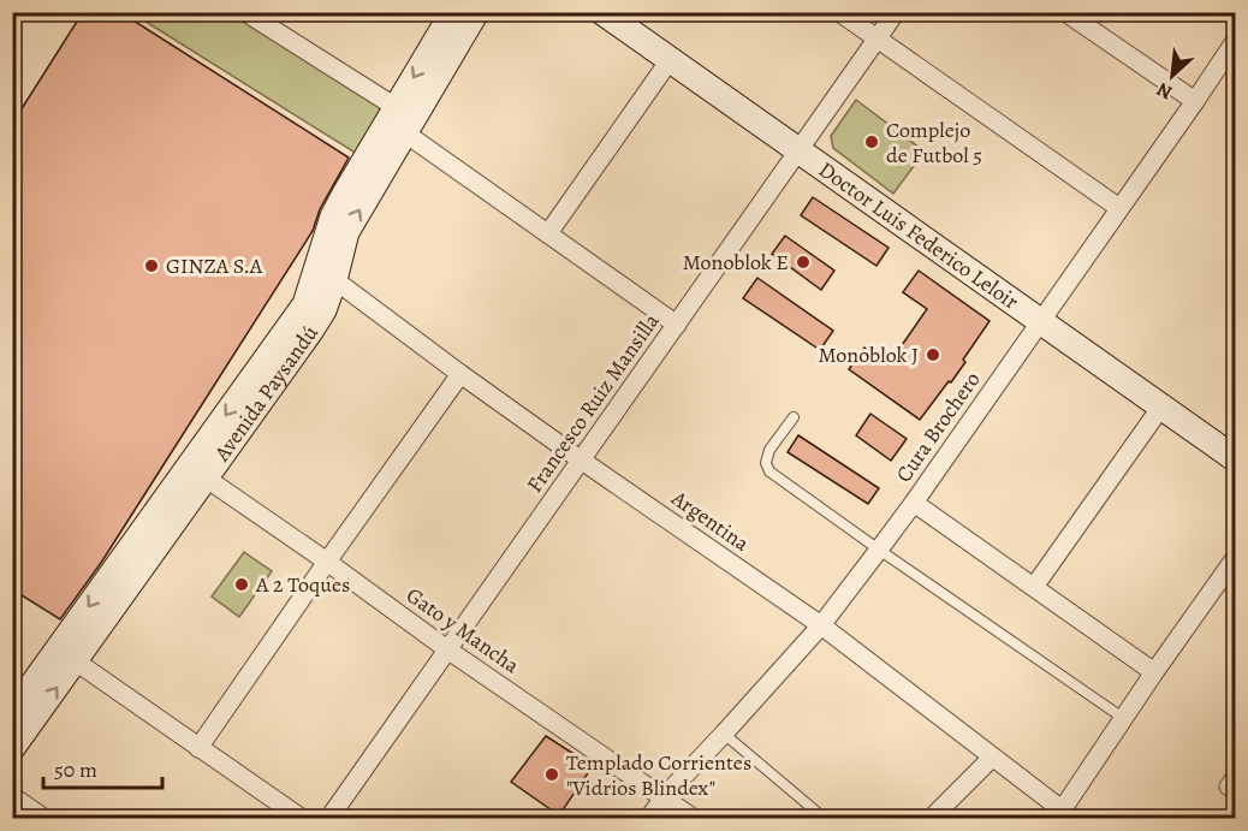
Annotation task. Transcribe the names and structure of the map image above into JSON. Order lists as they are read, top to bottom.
{
  "streets": {
    "main road": ["Doctor Luis Federico Leloir", "Avenida Paysandú"],
    "street": [
      "Francesco Ruiz Mansilla",
      "Cura Brochero",
      "Argentina",
      "Gato y Mancha"
    ]
  },
  "crossings": [
    ["Doctor Luis Federico Leloir", "Francesco Ruiz Mansilla"],
    ["Doctor Luis Federico Leloir", "Cura Brochero"],
    ["Avenida Paysandú", "Argentina"],
    ["Avenida Paysandú", "Gato y Mancha"],
    ["Francesco Ruiz Mansilla", "Argentina"],
    ["Francesco Ruiz Mansilla", "Gato y Mancha"],
    ["Cura Brochero", "Argentina"],
    ["Cura Brochero", "Gato y Mancha"]
  ],
  "places": [
    "Complejo de Futbol 5",
    "Monoblok E",
    "GINZA S.A",
    "Monoblok J",
    "A 2 Toques",
    "Templado Corrientes \"Vidrios Blindex\""
  ],
  "scale_bar": "50 m",
  "north": "bottom left"
}
